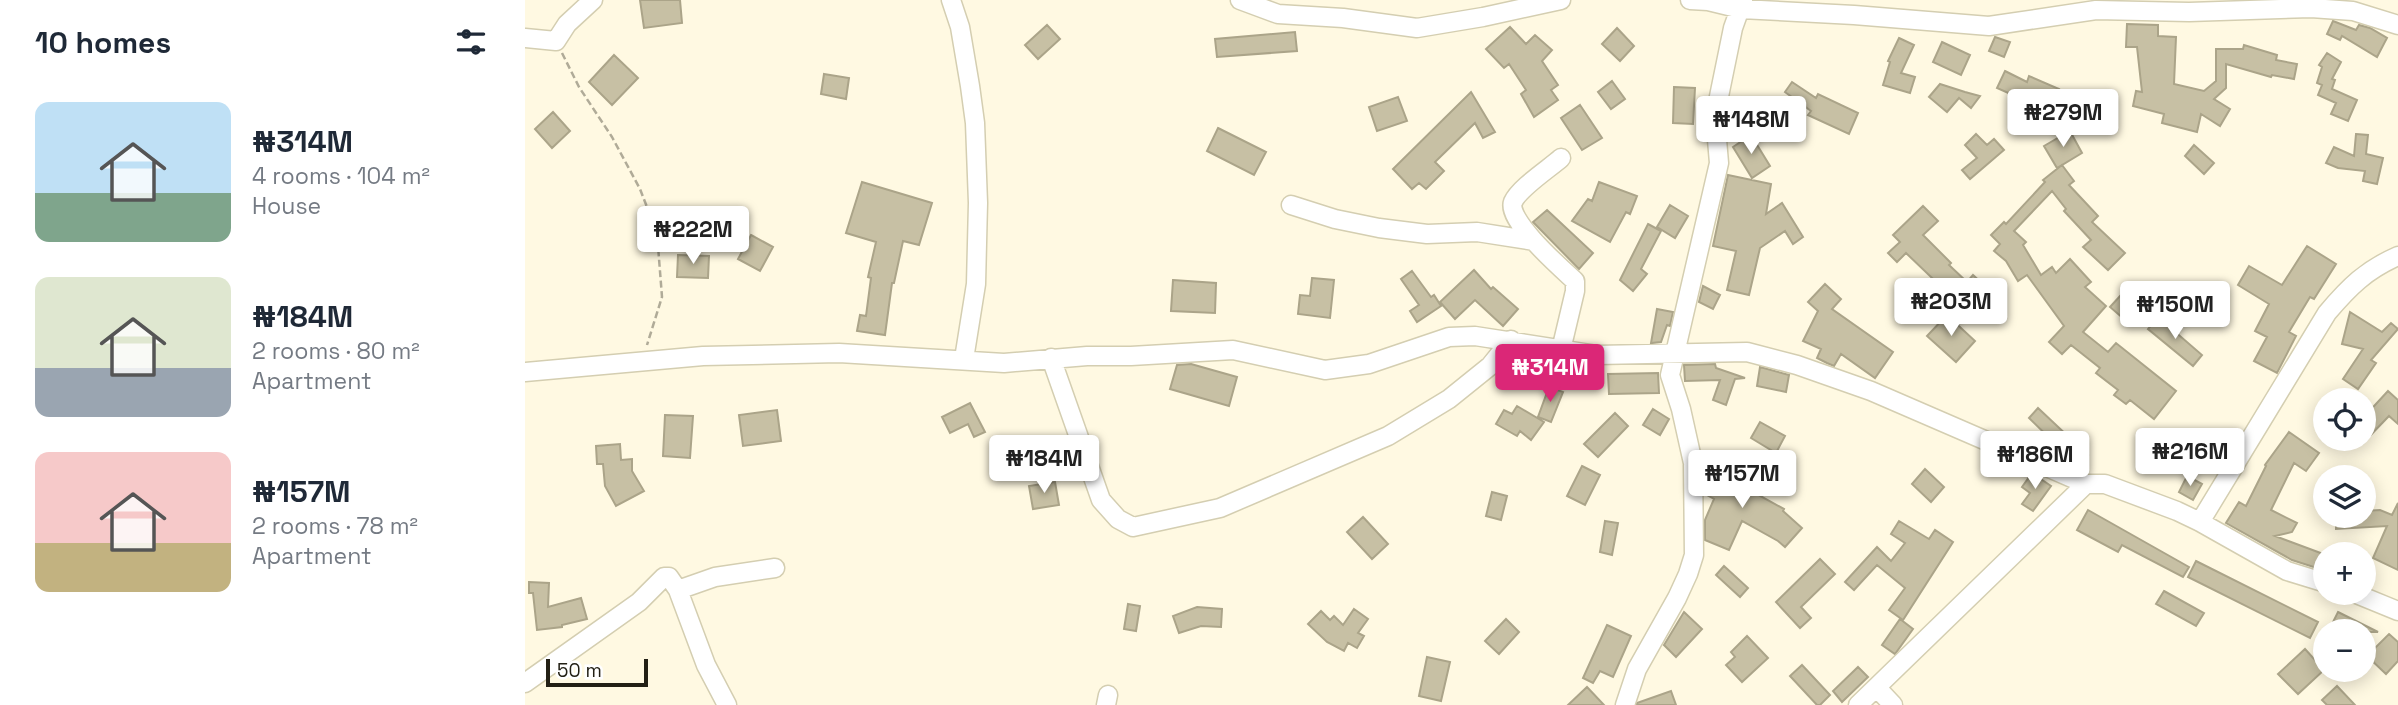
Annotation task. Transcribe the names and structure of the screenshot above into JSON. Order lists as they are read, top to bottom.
{
  "scale_bar": "50 m",
  "page": {
    "heading": "10 homes",
    "list": [
      {
        "name": "₦314M",
        "note": "4 rooms · 104 m² · House"
      },
      {
        "name": "₦184M",
        "note": "2 rooms · 80 m² · Apartment"
      },
      {
        "name": "₦157M",
        "note": "2 rooms · 78 m² · Apartment"
      }
    ],
    "price": [
      "₦279M",
      "₦148M",
      "₦222M",
      "₦203M",
      "₦150M",
      "₦314M",
      "₦216M",
      "₦186M",
      "₦184M",
      "₦157M"
    ],
    "map_buttons": ["+", "−"],
    "scale": "50 m"
  }
}
